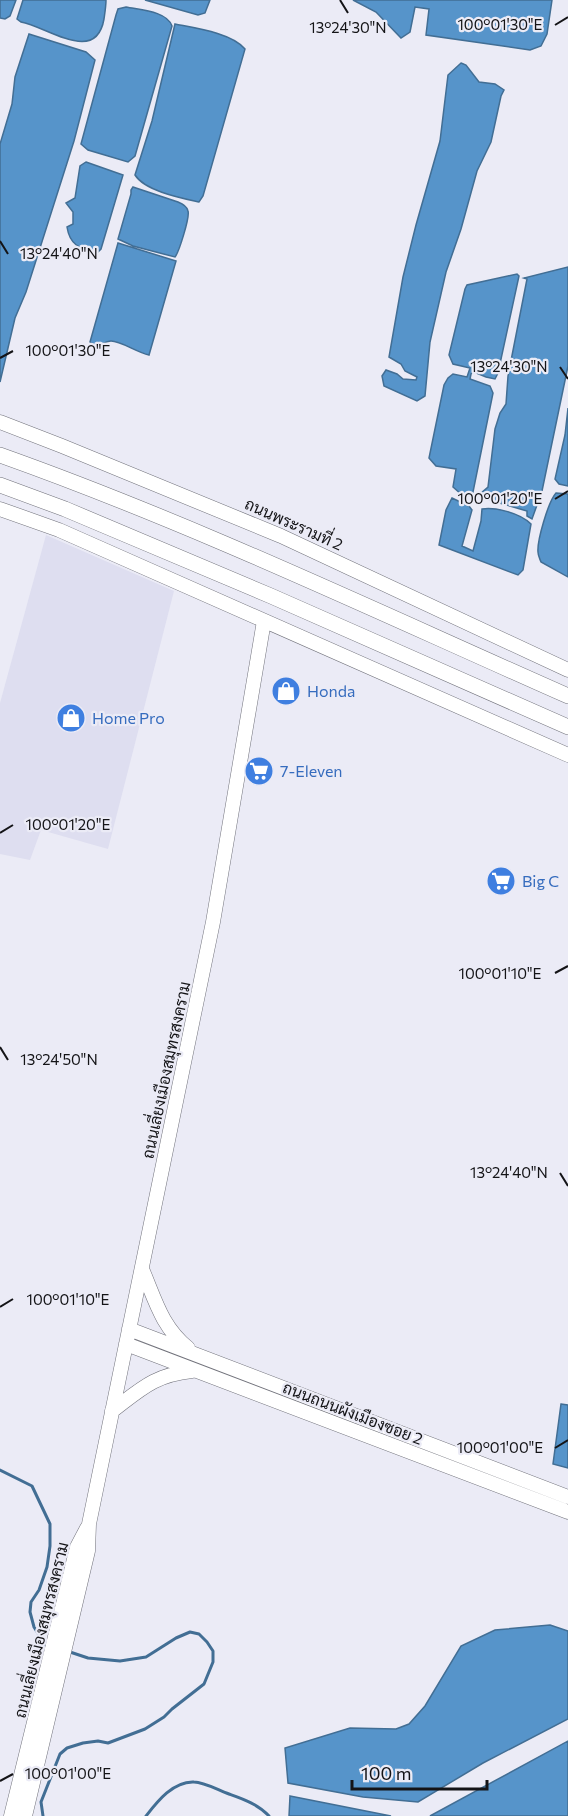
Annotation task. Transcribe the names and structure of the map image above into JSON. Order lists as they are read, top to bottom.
{
  "streets": {
    "main road": ["ถนนพระรามที่ 2", "ถนนเลี่ยงเมืองสมุทรสงคราม", "ถนนถนนผังเมืองซอย 2"]
  },
  "crossings": [
    ["ถนนเลี่ยงเมืองสมุทรสงคราม", "ถนนถนนผังเมืองซอย 2"]
  ],
  "places": {
    "shop": ["Honda", "Home Pro"],
    "supermarket": ["7-Eleven", "Big C"]
  },
  "scale_bar": "100 m",
  "coordinates": [
    "100°01'30\"E",
    "13°24'30\"N",
    "13°24'40\"N",
    "100°01'20\"E",
    "100°01'10\"E",
    "13°24'50\"N",
    "100°01'00\"E"
  ]
}
